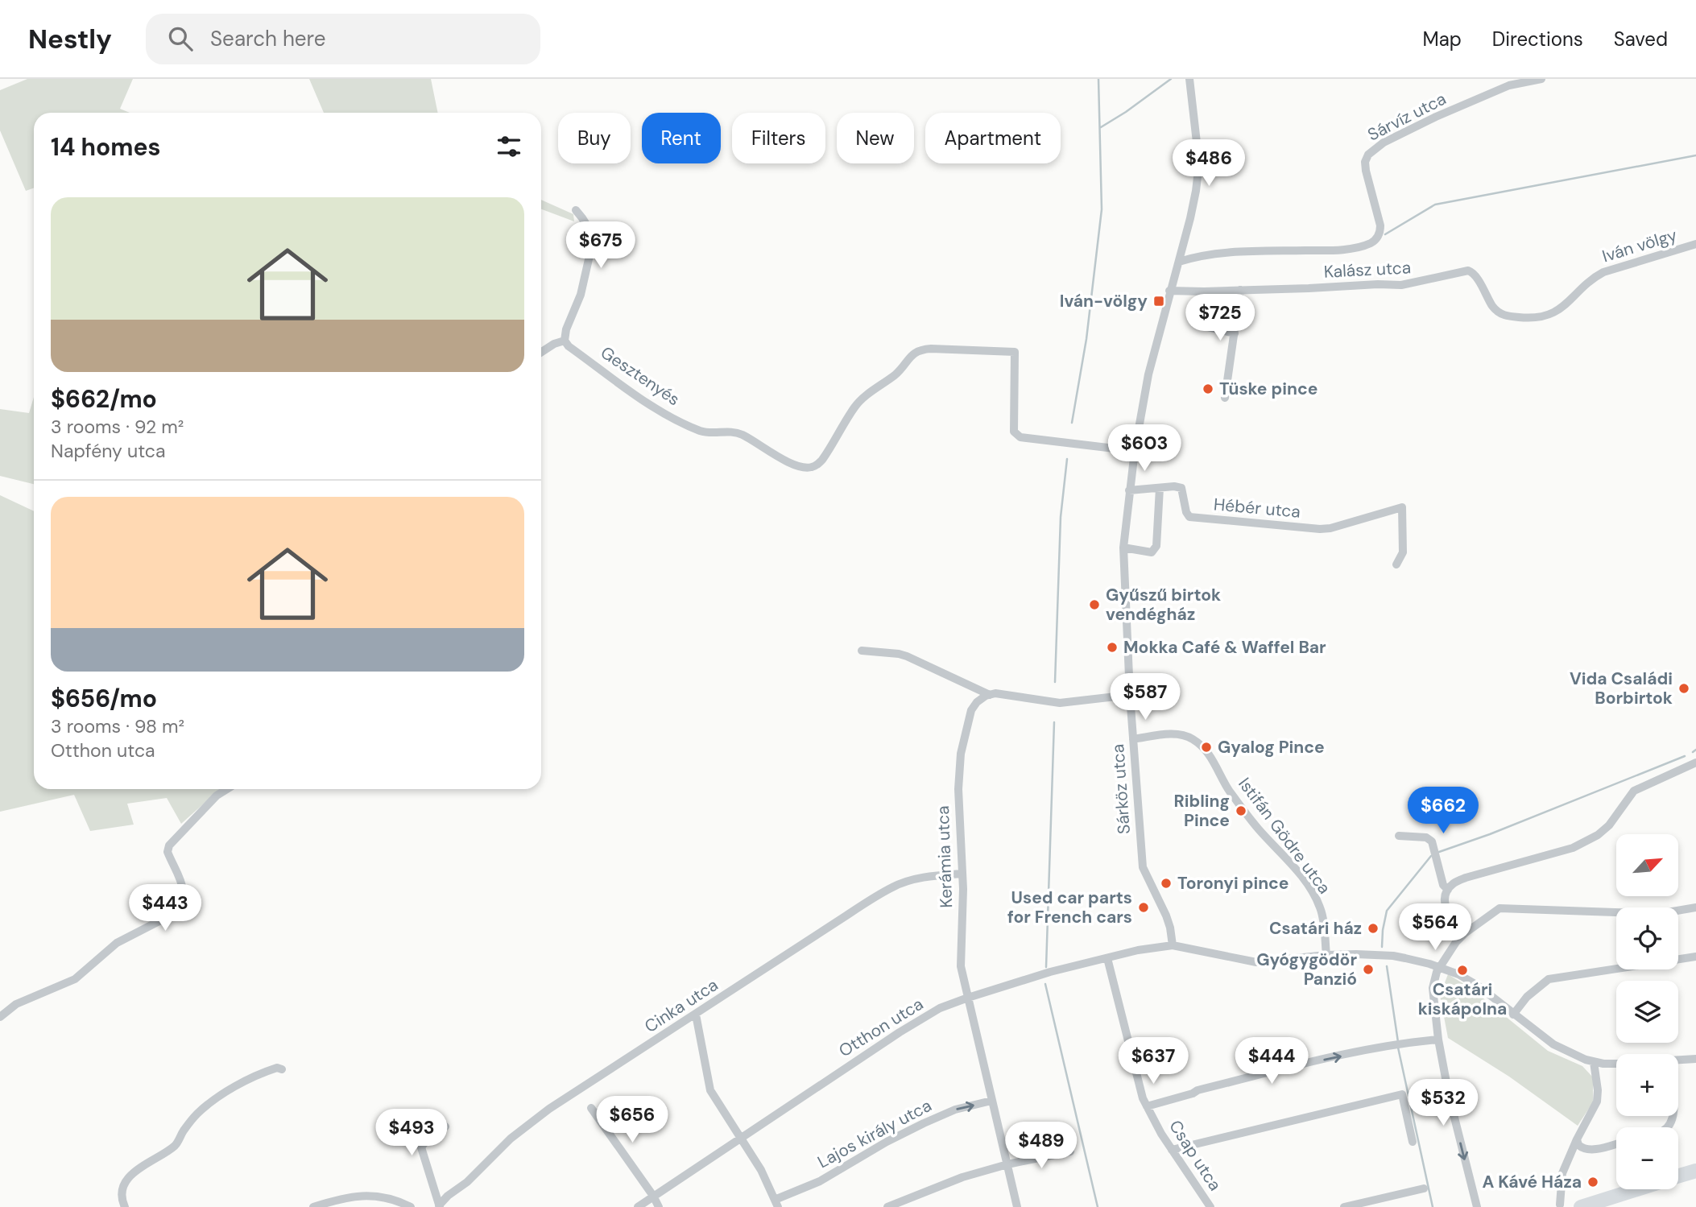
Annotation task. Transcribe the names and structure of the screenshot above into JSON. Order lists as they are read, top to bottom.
{
  "streets": {
    "street": [
      "Sárvíz utca",
      "Iván völgy",
      "Kalász utca",
      "Gesztenyés",
      "Hébér utca",
      "Sárköz utca",
      "Istifán Gödre utca",
      "Kerámia utca",
      "Cinka utca",
      "Otthon utca",
      "Lajos király utca",
      "Csap utca"
    ]
  },
  "crossings": [
    ["Sárvíz utca", "Sárköz utca"],
    ["Iván völgy", "Kalász utca"],
    ["Kalász utca", "Sárköz utca"],
    ["Gesztenyés", "Sárköz utca"],
    ["Hébér utca", "Sárköz utca"],
    ["Sárköz utca", "Istifán Gödre utca"],
    ["Sárköz utca", "Otthon utca"],
    ["Istifán Gödre utca", "Otthon utca"],
    ["Kerámia utca", "Cinka utca"],
    ["Kerámia utca", "Otthon utca"],
    ["Kerámia utca", "Lajos király utca"],
    ["Otthon utca", "Csap utca"]
  ],
  "places": {
    "transit": ["Iván-völgy"],
    "other": [
      "Tüske pince",
      "Gyűszű birtok vendégház",
      "Mokka Café & Waffel Bar",
      "Vida Családi Borbirtok",
      "Gyalog Pince",
      "Ribling Pince",
      "Toronyi pince",
      "Used car parts for French cars",
      "Csatári ház",
      "Gyógygödör Panzió",
      "Csatári kiskápolna",
      "A Kávé Háza"
    ]
  },
  "north": "top right",
  "page": {
    "header": "Nestly",
    "search": "Search here",
    "nav": ["Map", "Directions", "Saved"],
    "chip": [
      "Buy",
      "Rent",
      "Filters",
      "New",
      "Apartment"
    ],
    "heading": "14 homes",
    "price": [
      "$486",
      "$675",
      "$725",
      "$603",
      "$587",
      "$662",
      "$443",
      "$564",
      "$637",
      "$444",
      "$532",
      "$656",
      "$493",
      "$489"
    ],
    "list": [
      {
        "name": "$662/mo",
        "note": "3 rooms · 92 m² · Napfény utca"
      },
      {
        "name": "$656/mo",
        "note": "3 rooms · 98 m² · Otthon utca"
      }
    ],
    "map_buttons": ["+", "−"]
  }
}
